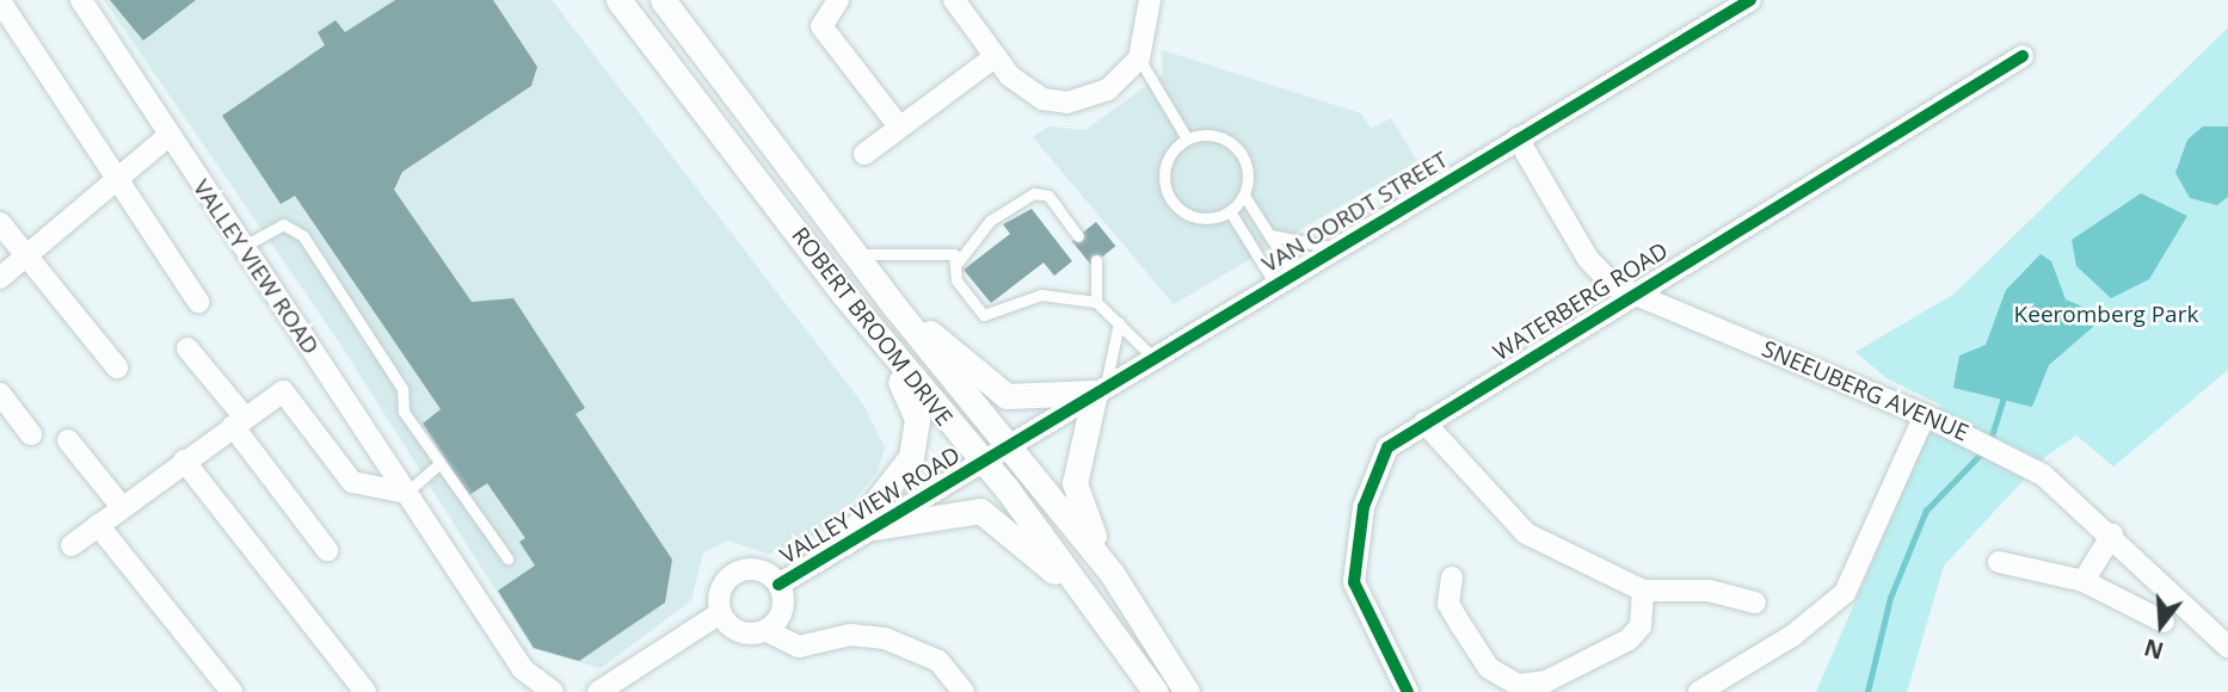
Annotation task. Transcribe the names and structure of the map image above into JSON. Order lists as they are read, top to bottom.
{
  "streets": {
    "street": [
      "VAN OORDT STREET",
      "VALLEY VIEW ROAD",
      "WATERBERG ROAD",
      "ROBERT BROOM DRIVE",
      "SNEEUBERG AVENUE"
    ]
  },
  "crossings": [
    ["VAN OORDT STREET", "VALLEY VIEW ROAD"],
    ["VAN OORDT STREET", "ROBERT BROOM DRIVE"],
    ["VAN OORDT STREET", "SNEEUBERG AVENUE"],
    ["VALLEY VIEW ROAD", "ROBERT BROOM DRIVE"],
    ["WATERBERG ROAD", "SNEEUBERG AVENUE"]
  ],
  "parks": ["Keeromberg Park"],
  "north": "bottom"
}
